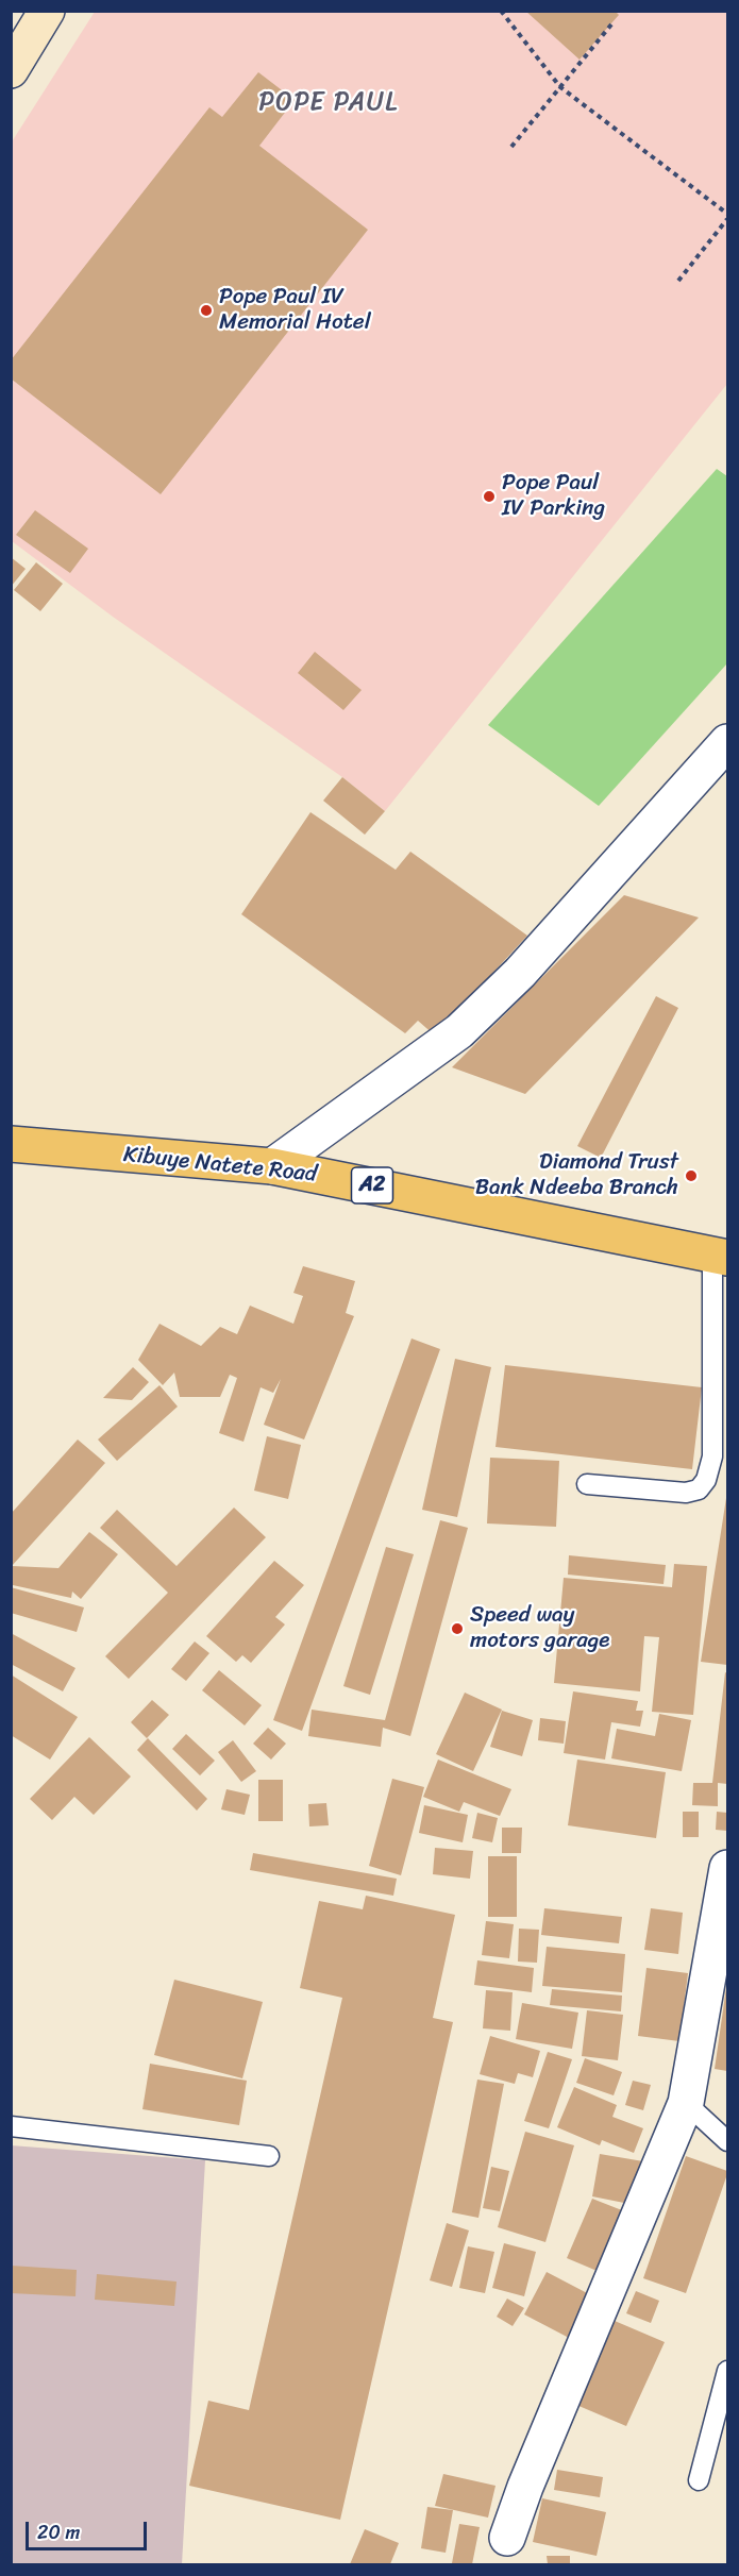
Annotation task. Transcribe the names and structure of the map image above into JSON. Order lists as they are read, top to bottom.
{
  "streets": {
    "main road": ["Kibuye Natete Road", "A2"]
  },
  "districts": ["POPE PAUL"],
  "places": [
    "Pope Paul IV Memorial Hotel",
    "Pope Paul IV Parking",
    "Diamond Trust Bank Ndeeba Branch",
    "Speed way motors garage"
  ],
  "scale_bar": "20 m"
}
